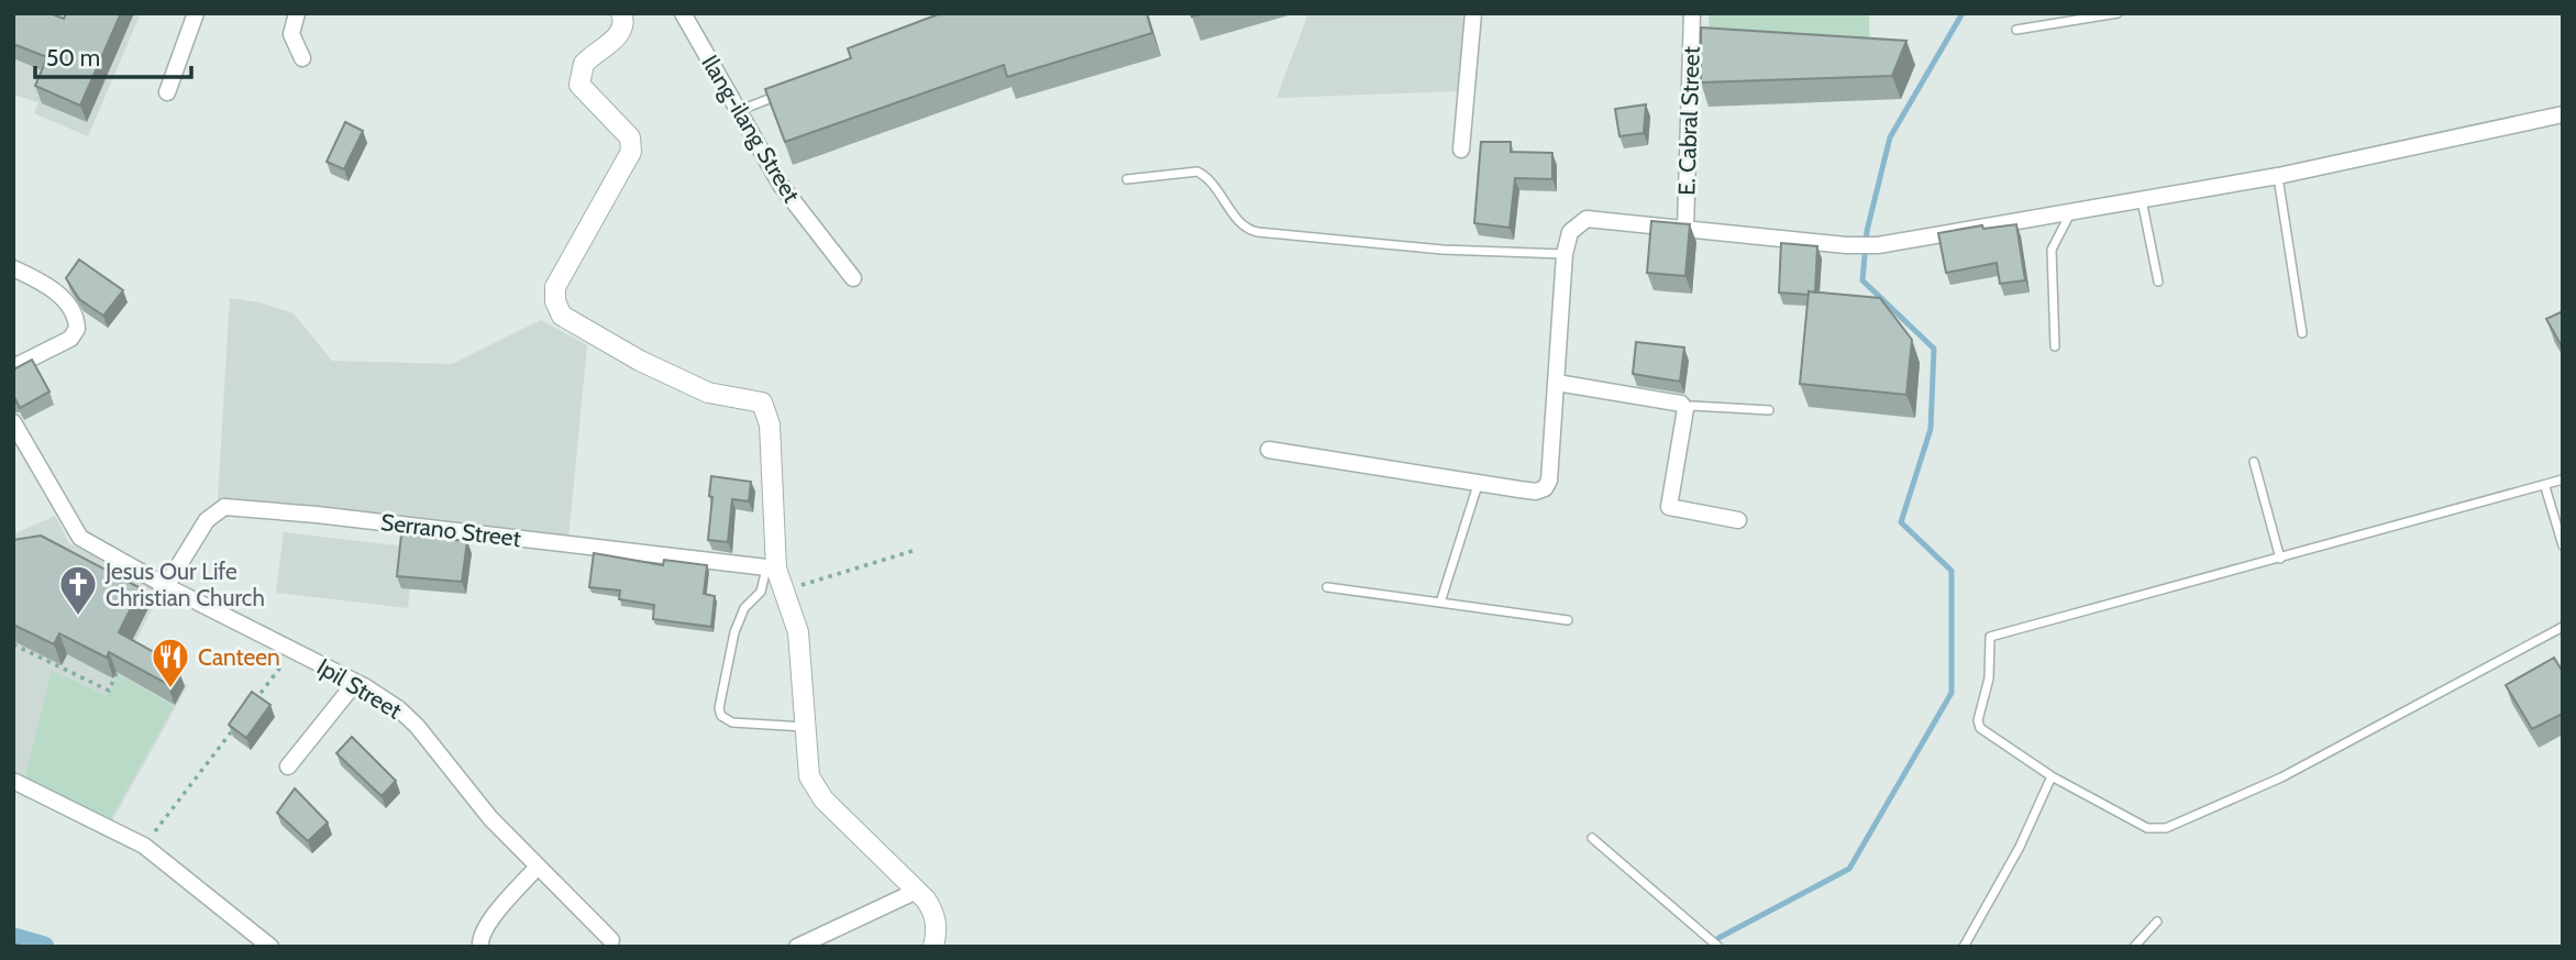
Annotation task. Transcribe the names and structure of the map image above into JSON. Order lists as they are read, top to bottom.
{
  "streets": {
    "street": [
      "E. Cabral Street",
      "Ilang-ilang Street",
      "Serrano Street",
      "Ipil Street"
    ]
  },
  "crossings": [
    ["Serrano Street", "Ipil Street"]
  ],
  "places": {
    "church": ["Jesus Our Life Christian Church"],
    "restaurant": ["Canteen"]
  },
  "scale_bar": "50 m"
}
